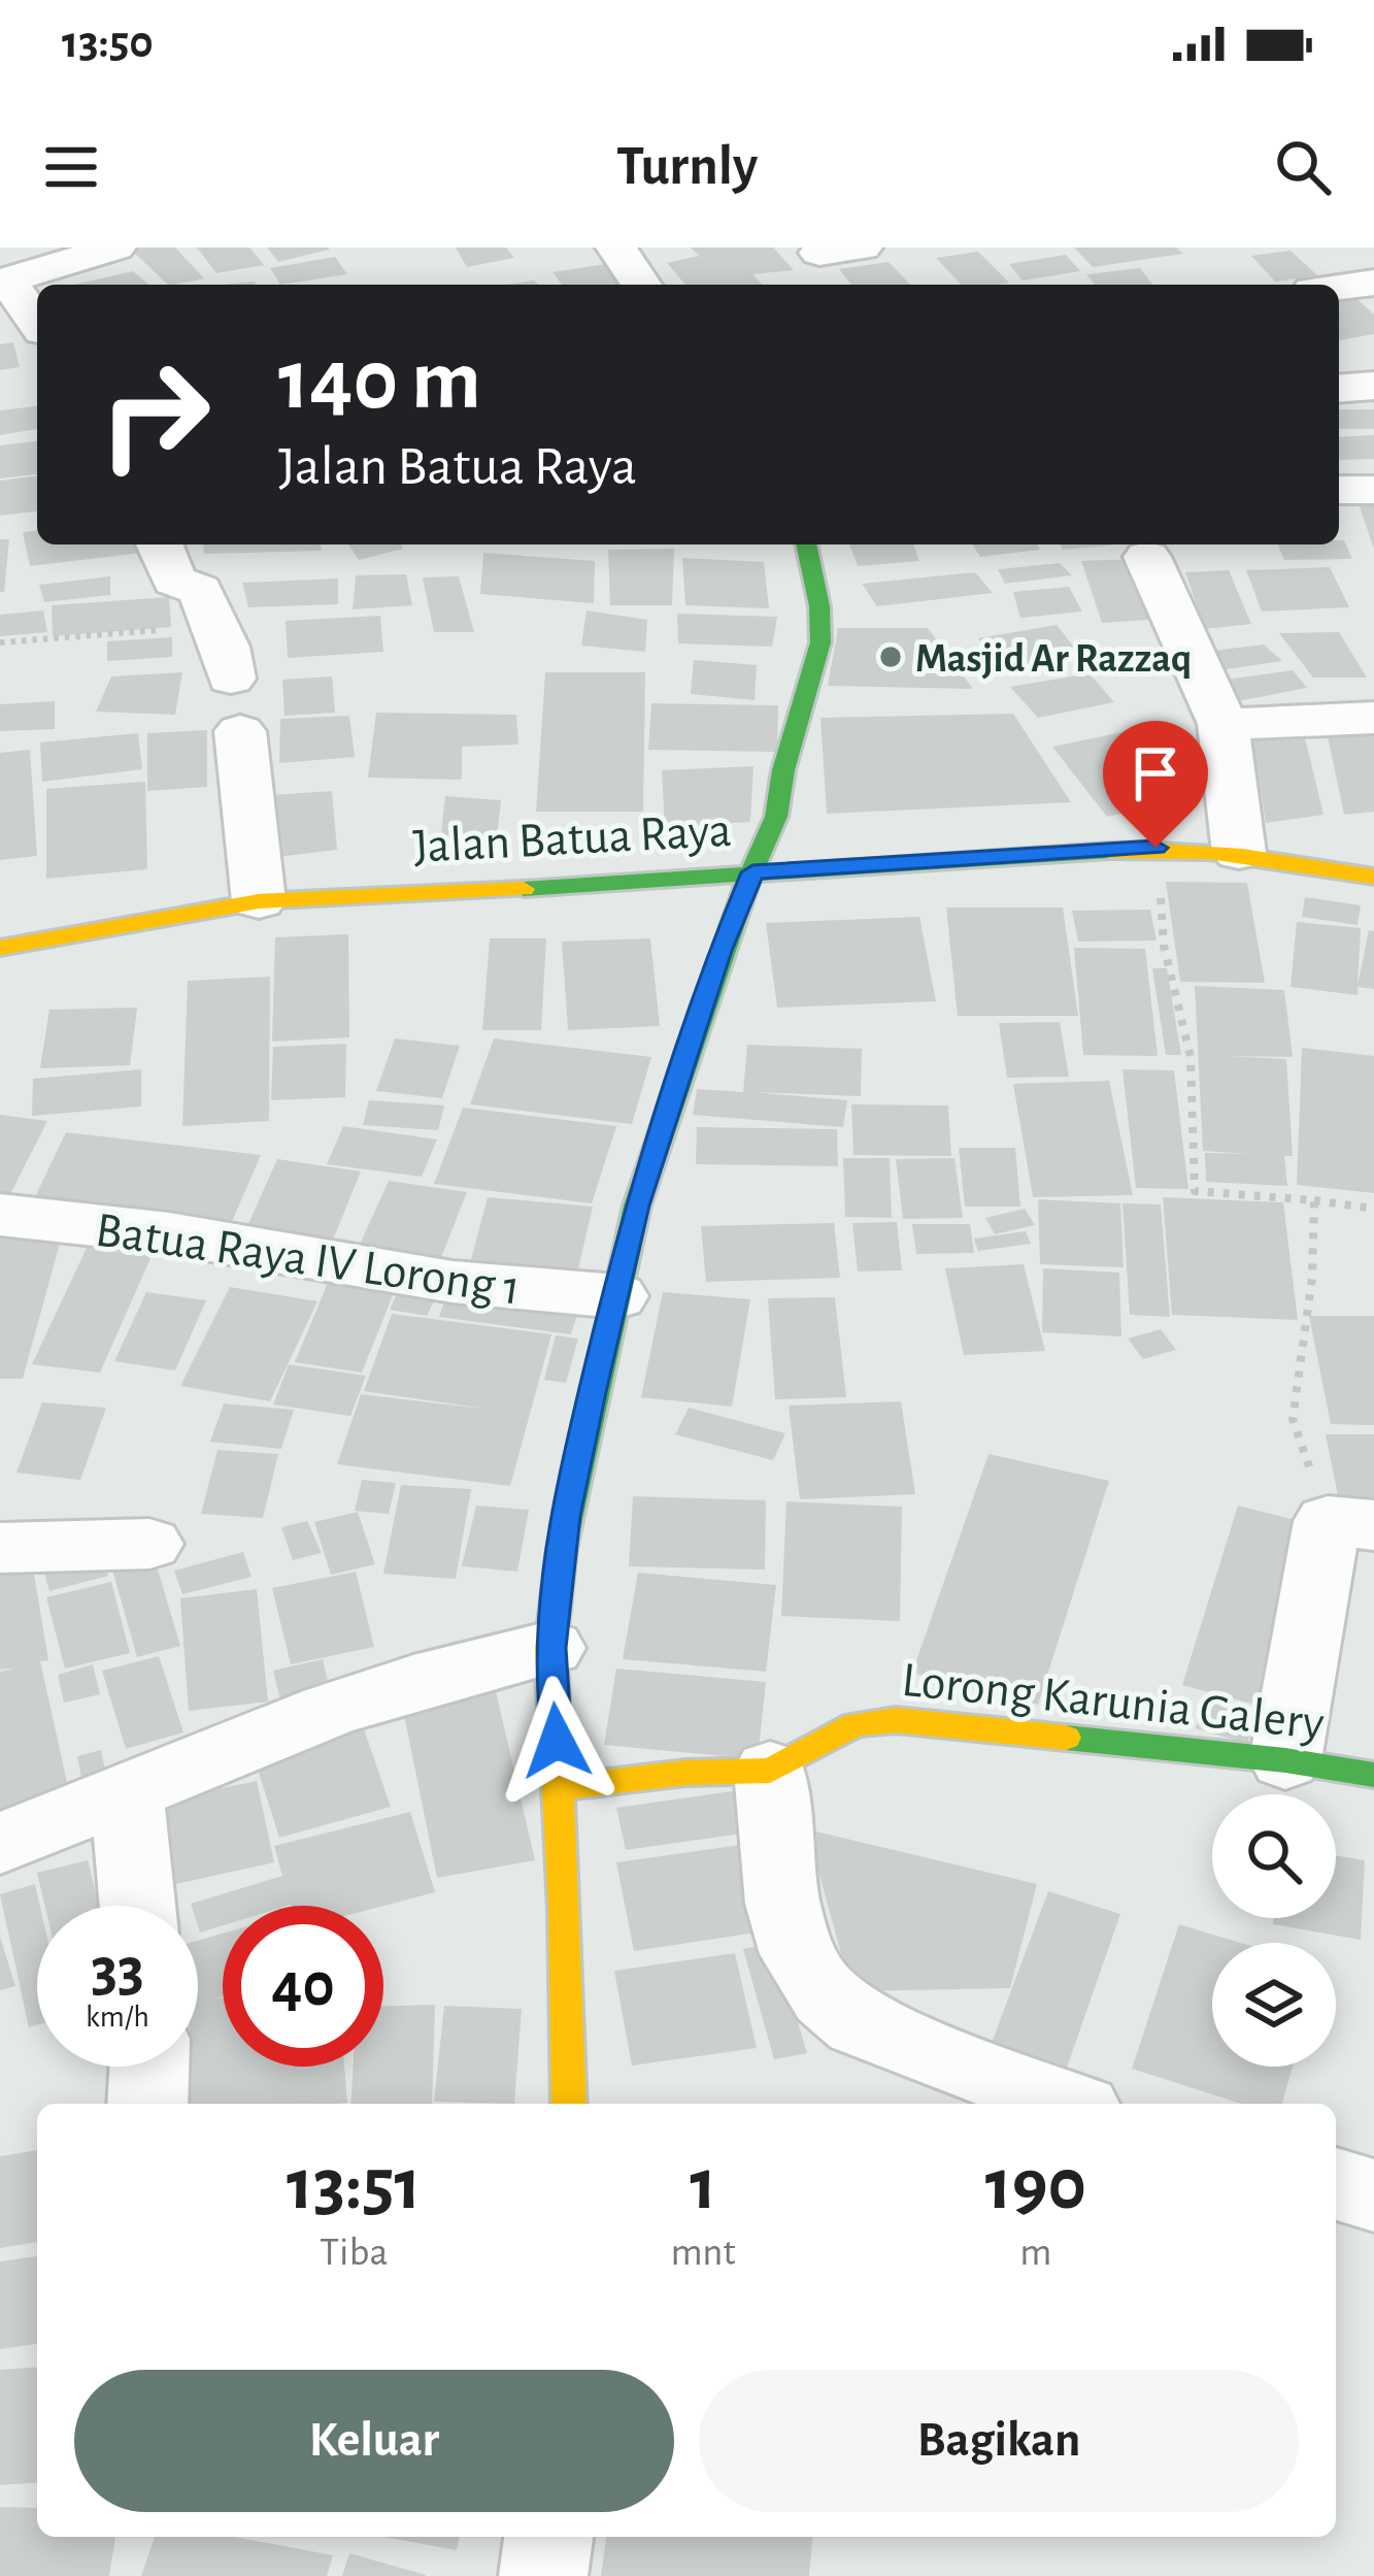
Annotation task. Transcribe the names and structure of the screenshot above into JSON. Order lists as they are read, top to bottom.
{
  "streets": {
    "street": ["Jalan Batua Raya", "Batua Raya IV Lorong 1", "Lorong Karunia Galery"]
  },
  "places": ["Masjid Ar Razzaq"],
  "page": {
    "status": "13:50",
    "header": "Turnly",
    "turn": ["140 m", "Jalan Batua Raya"],
    "speed": "33 km/h",
    "limit": "40",
    "eta": [
      "13:51",
      "Tiba",
      "1",
      "mnt",
      "190",
      "m"
    ],
    "buttons": ["Keluar", "Bagikan"]
  }
}
